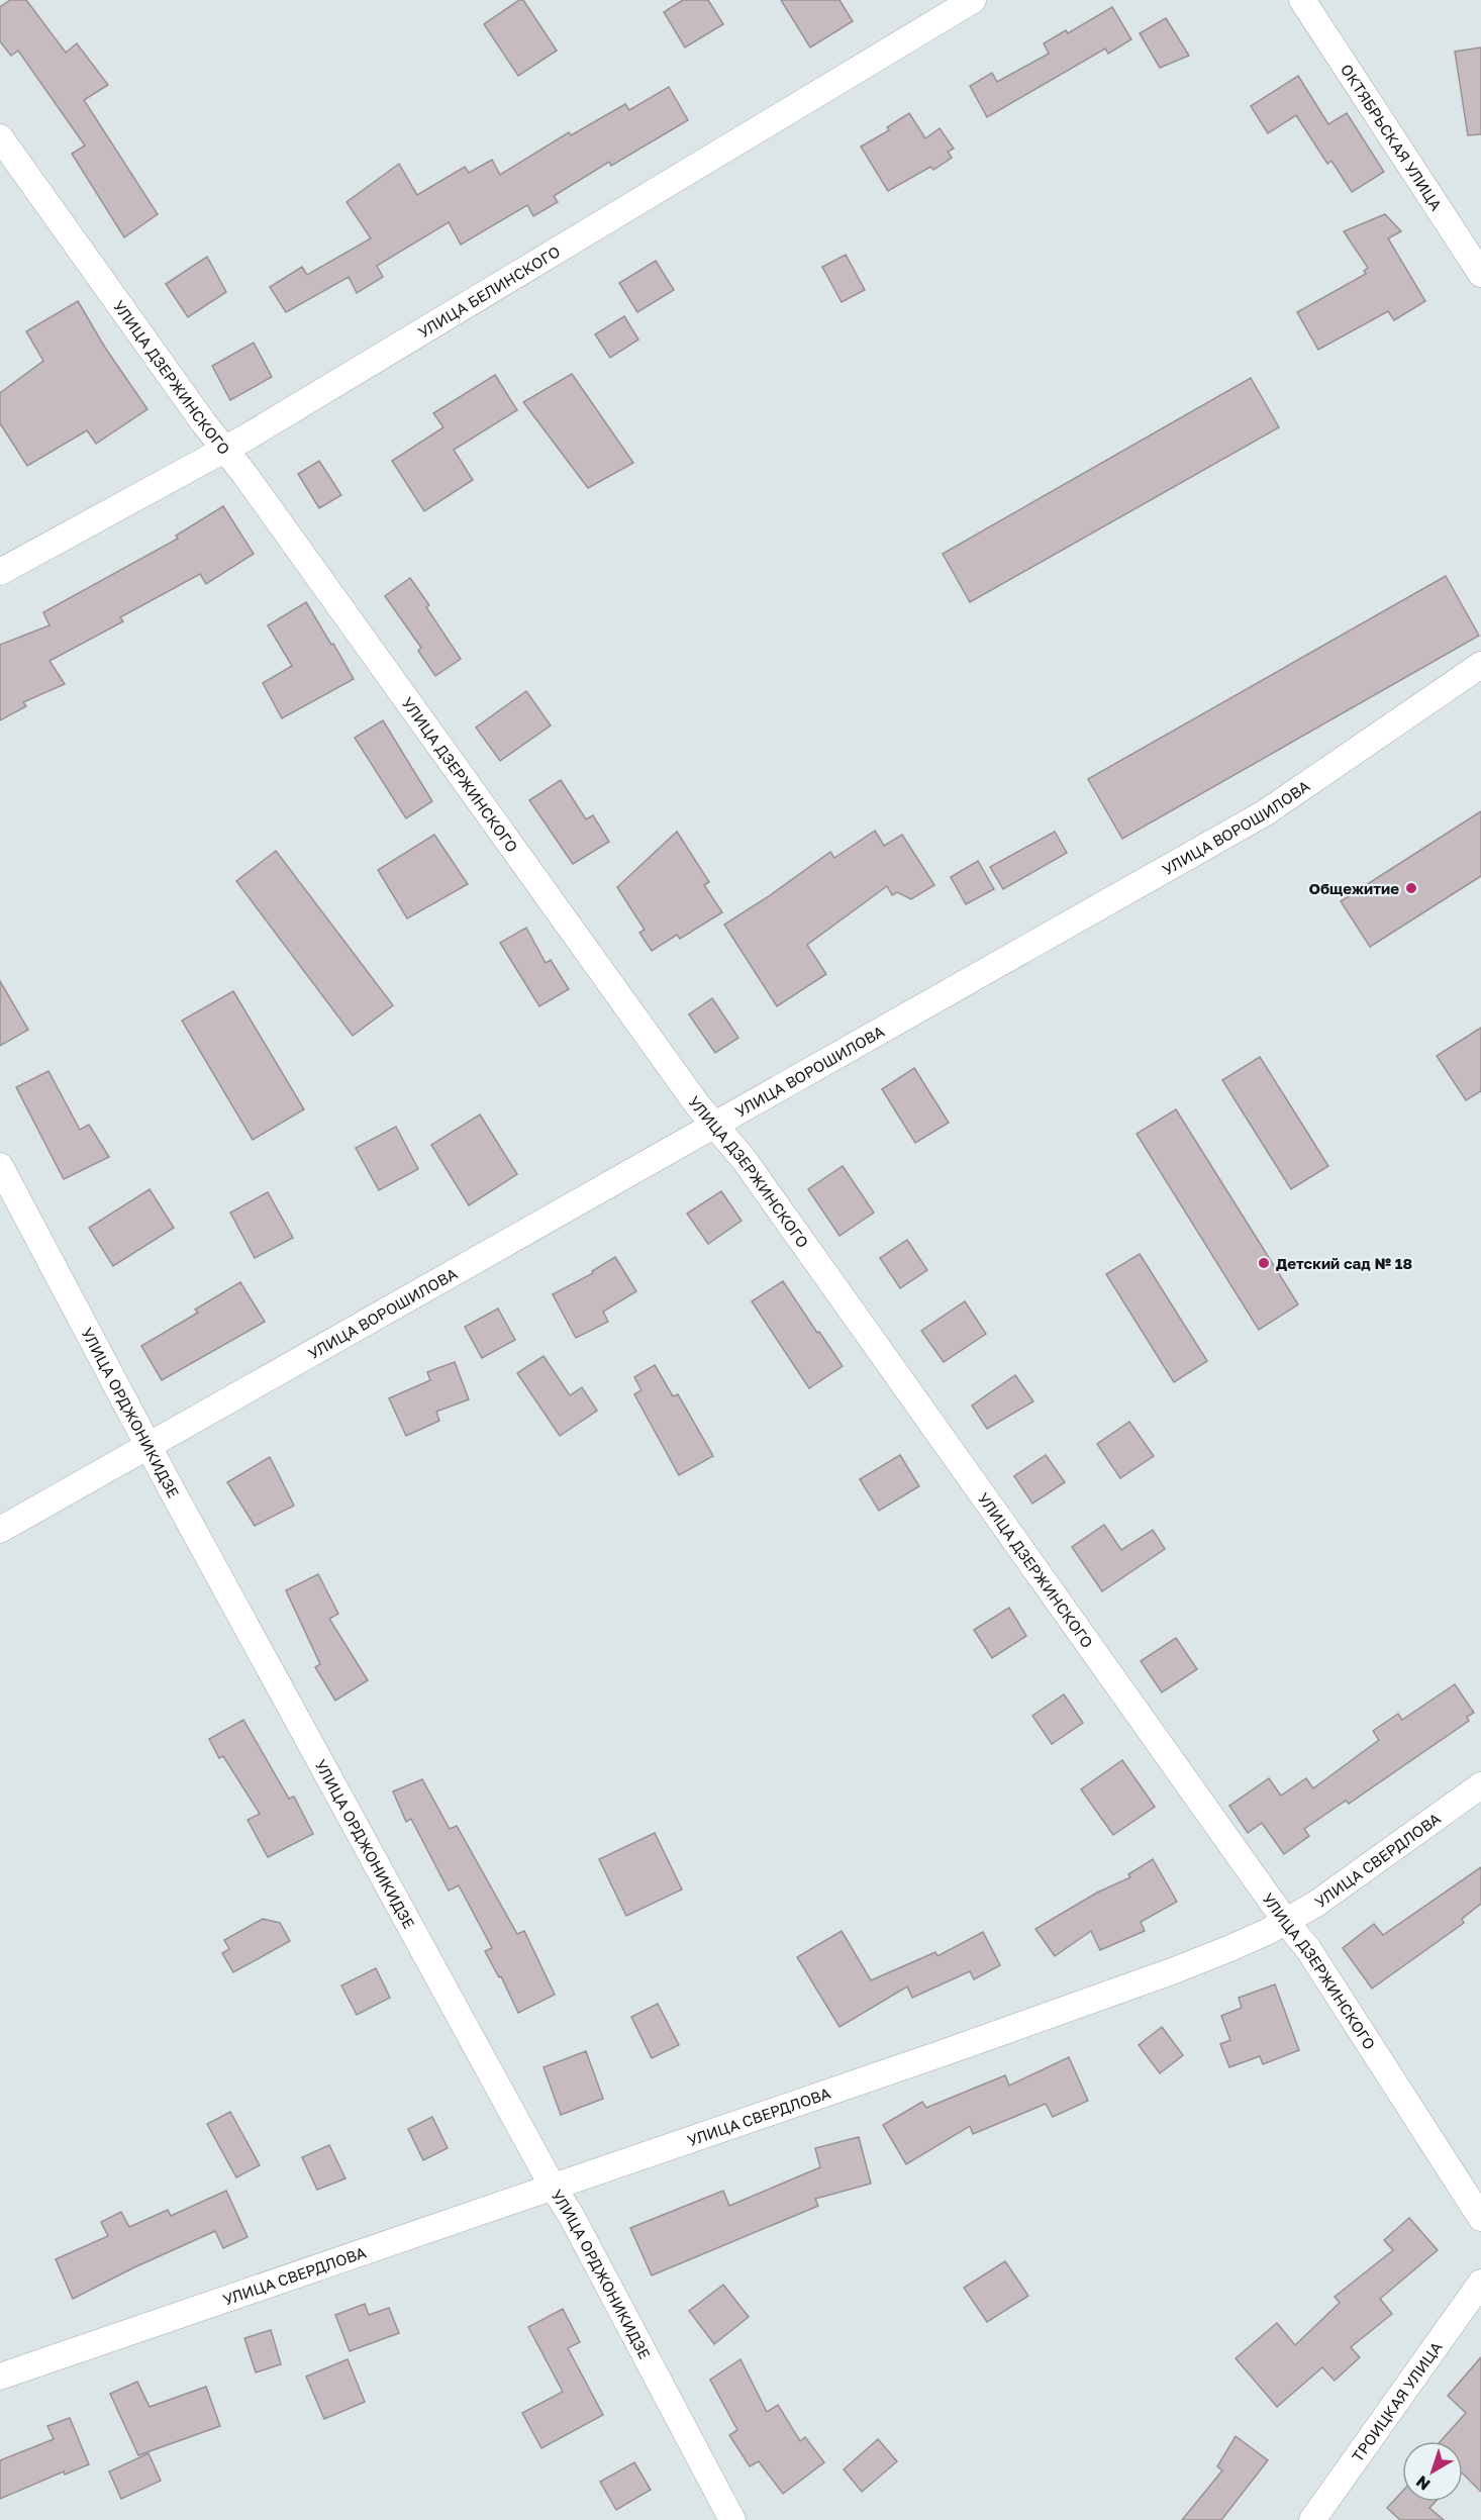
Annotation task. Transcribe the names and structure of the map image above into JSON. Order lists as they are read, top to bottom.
{
  "streets": {
    "street": [
      "ОКТЯБРЬСКАЯ УЛИЦА",
      "УЛИЦА БЕЛИНСКОГО",
      "УЛИЦА ДЗЕРЖИНСКОГО",
      "УЛИЦА ВОРОШИЛОВА",
      "УЛИЦА ОРДЖОНИКИДЗЕ",
      "УЛИЦА СВЕРДЛОВА",
      "ТРОИЦКАЯ УЛИЦА"
    ]
  },
  "crossings": [
    ["УЛИЦА БЕЛИНСКОГО", "УЛИЦА ДЗЕРЖИНСКОГО"],
    ["УЛИЦА ДЗЕРЖИНСКОГО", "УЛИЦА ВОРОШИЛОВА"],
    ["УЛИЦА ДЗЕРЖИНСКОГО", "УЛИЦА СВЕРДЛОВА"],
    ["УЛИЦА ВОРОШИЛОВА", "УЛИЦА ОРДЖОНИКИДЗЕ"],
    ["УЛИЦА ОРДЖОНИКИДЗЕ", "УЛИЦА СВЕРДЛОВА"]
  ],
  "places": ["Общежитие", "Детский сад № 18"],
  "north": "bottom left"
}
